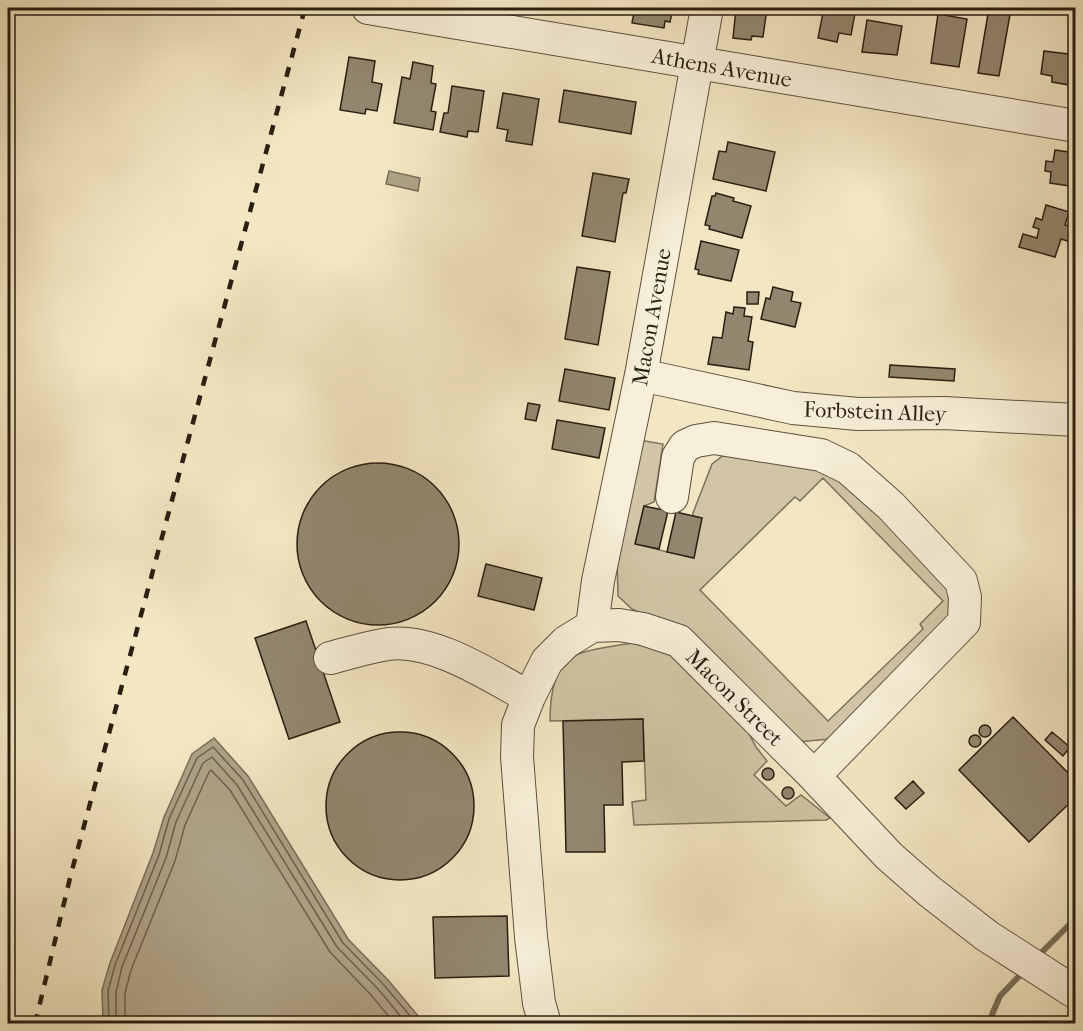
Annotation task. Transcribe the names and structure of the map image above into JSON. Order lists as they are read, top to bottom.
{
  "streets": {
    "street": [
      "Athens Avenue",
      "Macon Avenue",
      "Forbstein Alley",
      "Macon Street"
    ]
  },
  "crossings": [
    ["Athens Avenue", "Macon Avenue"],
    ["Macon Avenue", "Forbstein Alley"],
    ["Macon Avenue", "Macon Street"]
  ]
}
